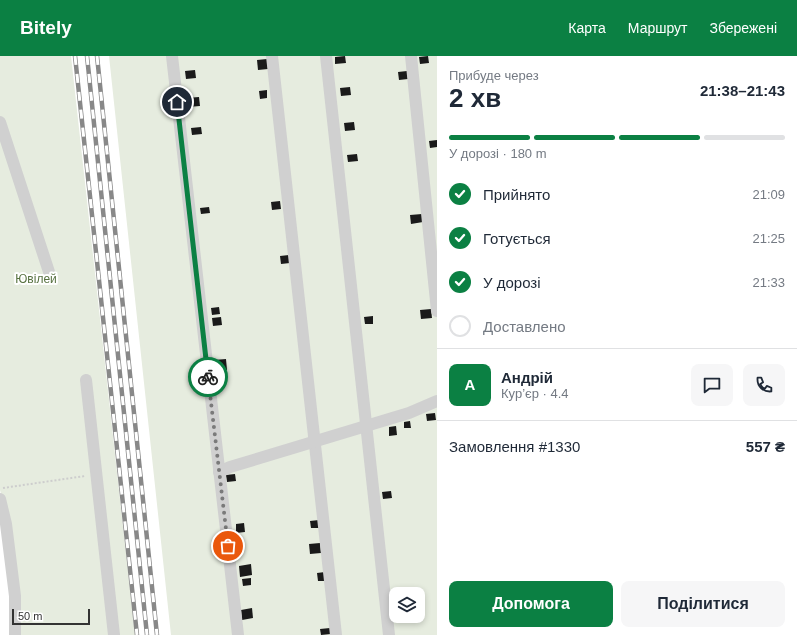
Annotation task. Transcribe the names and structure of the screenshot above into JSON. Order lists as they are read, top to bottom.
{
  "parks": ["Ювілей"],
  "scale_bar": "50 m",
  "page": {
    "header": "Bitely",
    "nav": ["Карта", "Маршрут", "Збережені"],
    "heading": ["2 хв", "Прибуде через", "21:38–21:43"],
    "panel": [
      "Андрій",
      "Кур’єр · 4.4",
      "Замовлення #1330",
      "557 ₴"
    ],
    "bar": "У дорозі · 180 m",
    "list": [
      ["Прийнято", "21:09"],
      ["Готується", "21:25"],
      ["У дорозі", "21:33"],
      "Доставлено"
    ],
    "round": "А",
    "buttons": ["Допомога", "Поділитися"],
    "scale": "50 m"
  }
}
